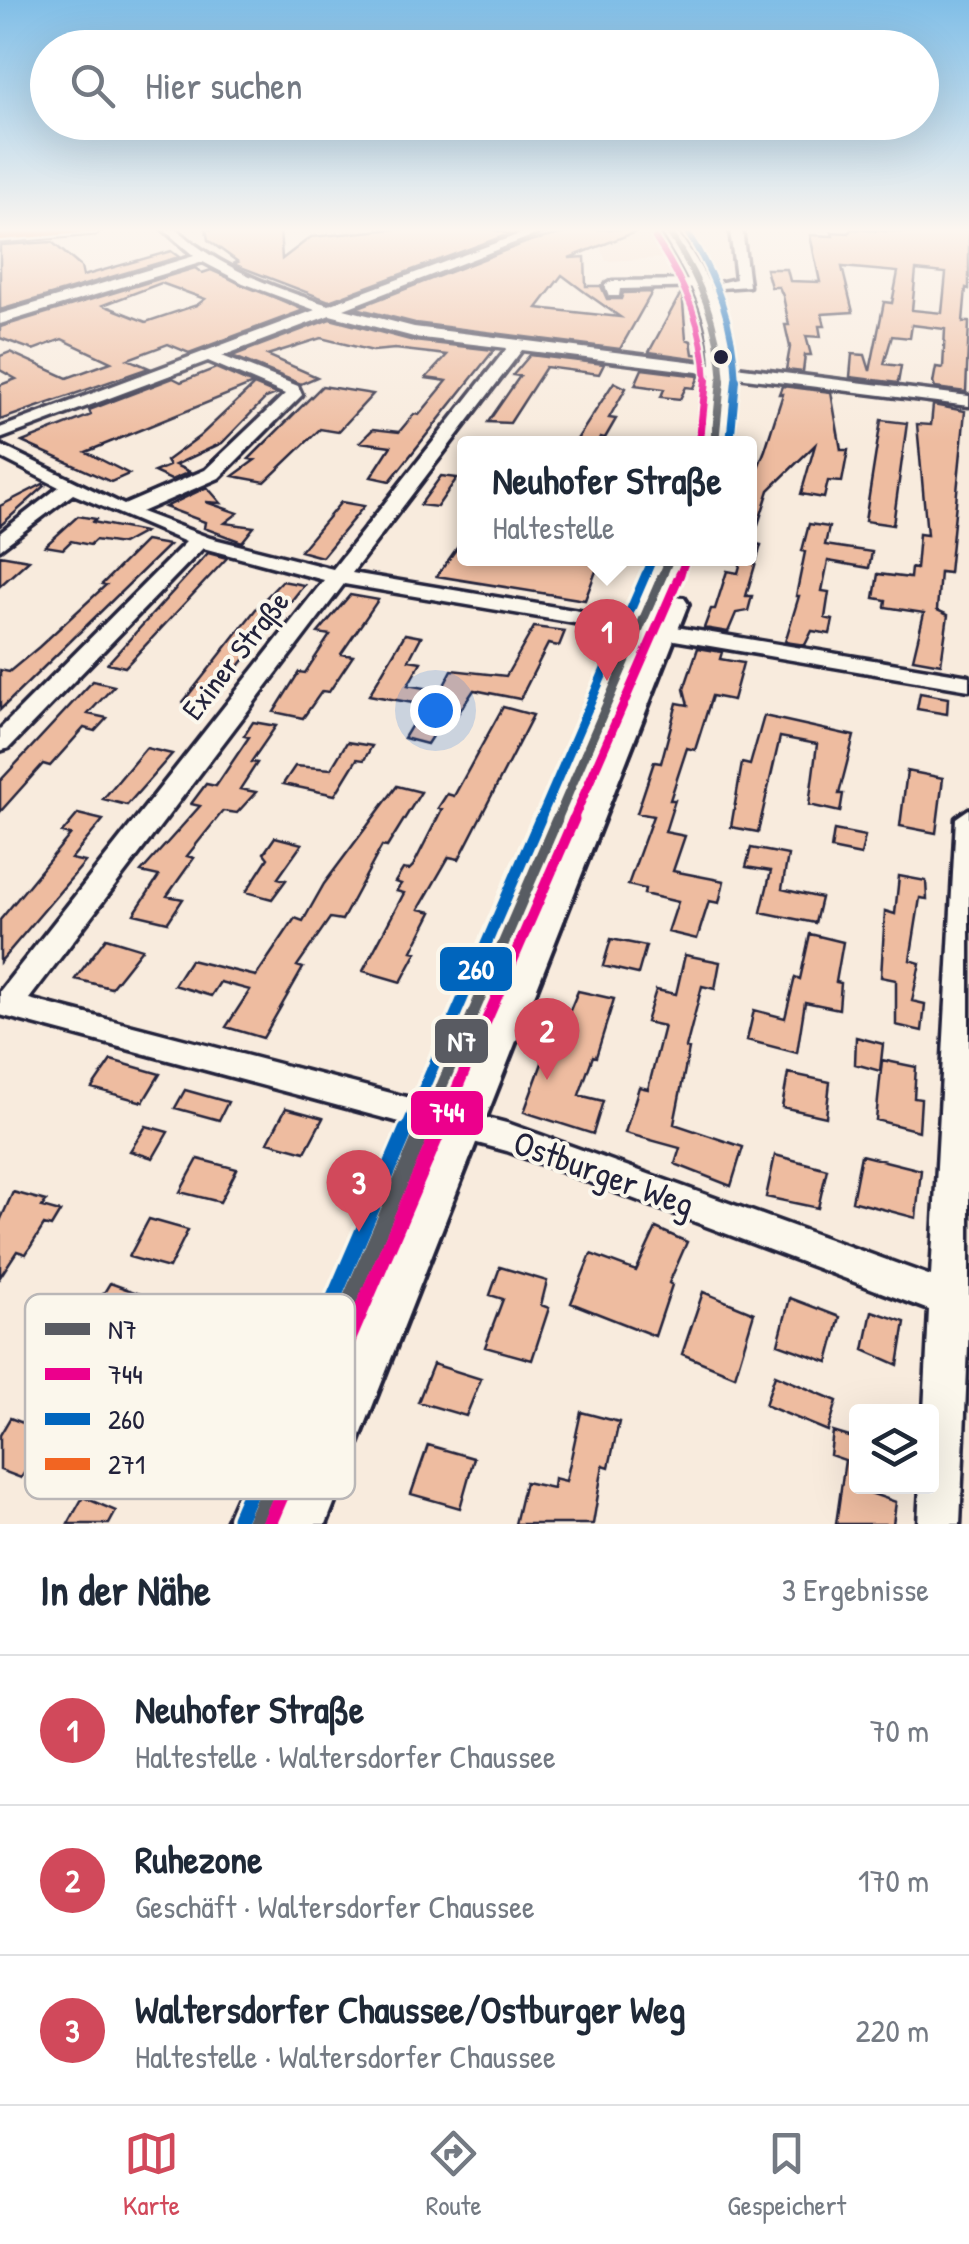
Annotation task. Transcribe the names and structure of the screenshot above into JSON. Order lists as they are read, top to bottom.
{
  "streets": {
    "street": ["Exiner Straße", "Ostburger Weg"]
  },
  "crossings": [
    ["Exiner Straße", "Ostburger Weg"]
  ],
  "lines": ["transit line N7", "transit line 744", "transit line 260"],
  "legend": [
    "N7",
    "744",
    "260",
    "271"
  ],
  "page": {
    "search": "Hier suchen",
    "popup": ["Neuhofer Straße", "Haltestelle"],
    "pins": ["1", "2", "3"],
    "heading": ["In der Nähe", "3 Ergebnisse"],
    "list": [
      {
        "mark": "1",
        "name": "Neuhofer Straße",
        "note": "Haltestelle · Waltersdorfer Chaussee",
        "value": "70 m"
      },
      {
        "mark": "2",
        "name": "Ruhezone",
        "note": "Geschäft · Waltersdorfer Chaussee",
        "value": "170 m"
      },
      {
        "mark": "3",
        "name": "Waltersdorfer Chaussee/Ostburger Weg",
        "note": "Haltestelle · Waltersdorfer Chaussee",
        "value": "220 m"
      }
    ],
    "nav": ["Karte", "Route", "Gespeichert"]
  }
}
